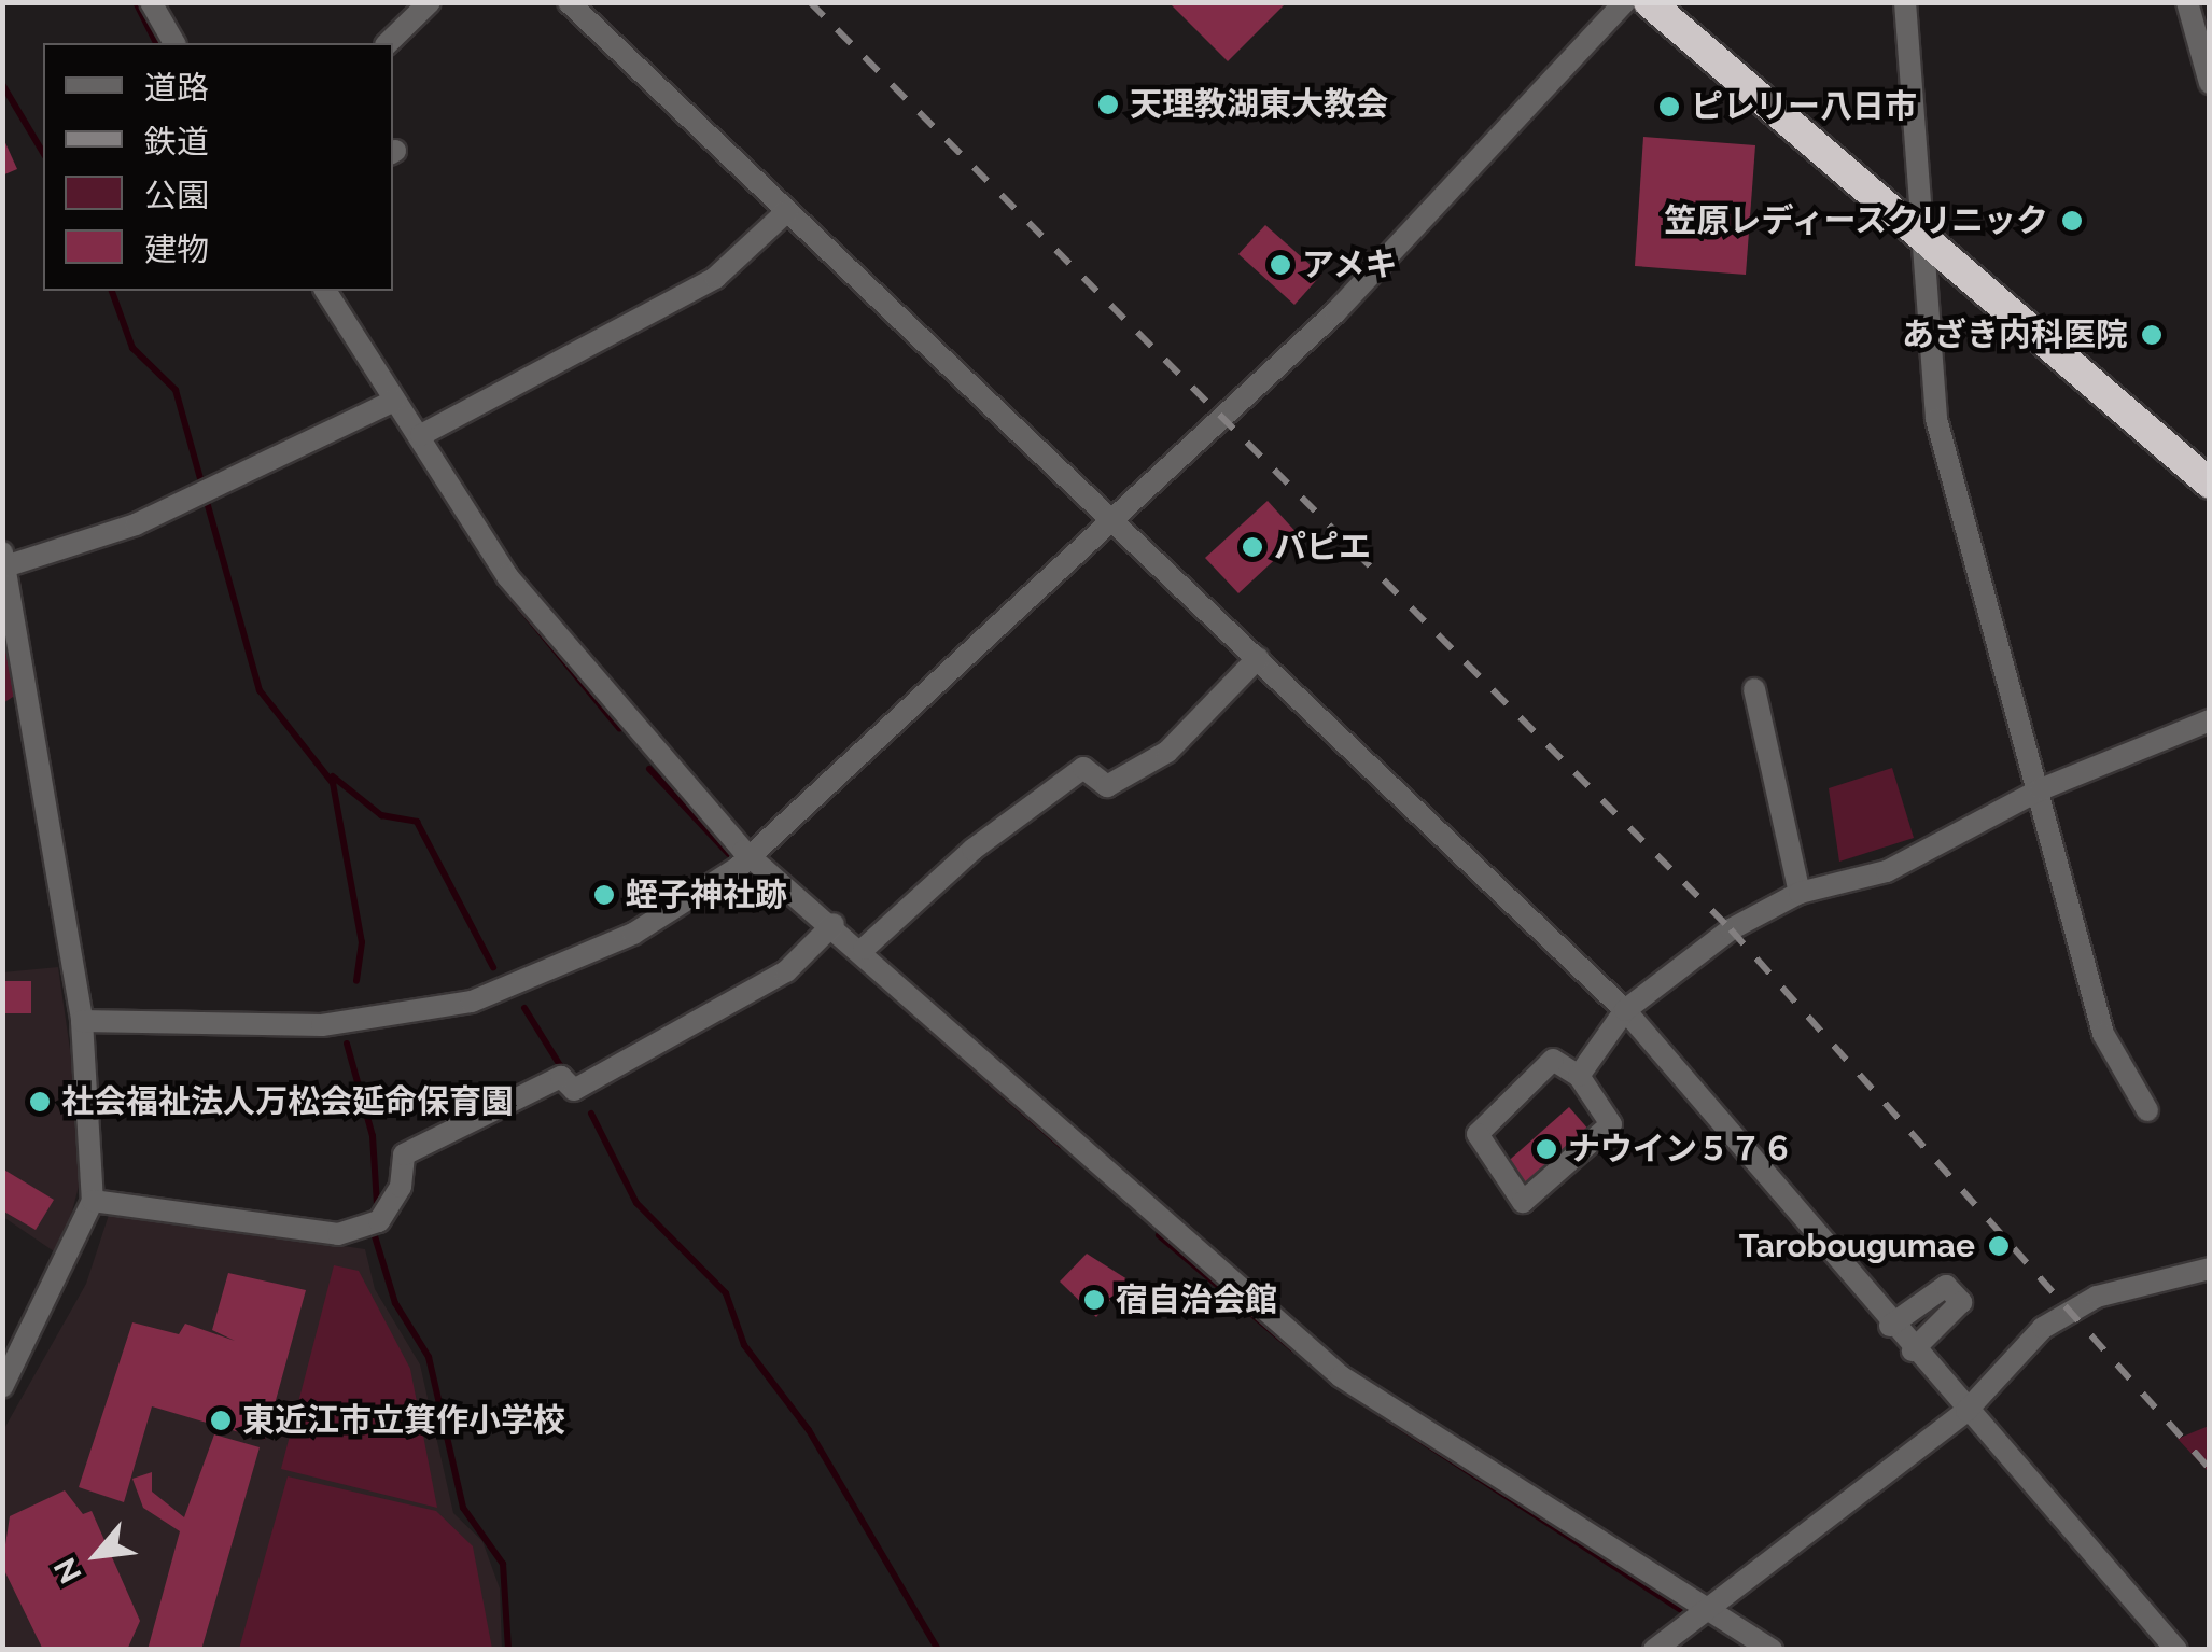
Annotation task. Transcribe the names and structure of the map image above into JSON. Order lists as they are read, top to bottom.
{
  "places": [
    "天理教湖東大教会",
    "ピレリー八日市",
    "笠原レディースクリニック",
    "アメキ",
    "あざき内科医院",
    "パピエ",
    "蛭子神社跡",
    "社会福祉法人万松会延命保育園",
    "ナウイン５７６",
    "Tarobougumae",
    "宿自治会館",
    "東近江市立箕作小学校"
  ],
  "legend": [
    "道路",
    "鉄道",
    "公園",
    "建物"
  ],
  "north": "bottom left"
}
